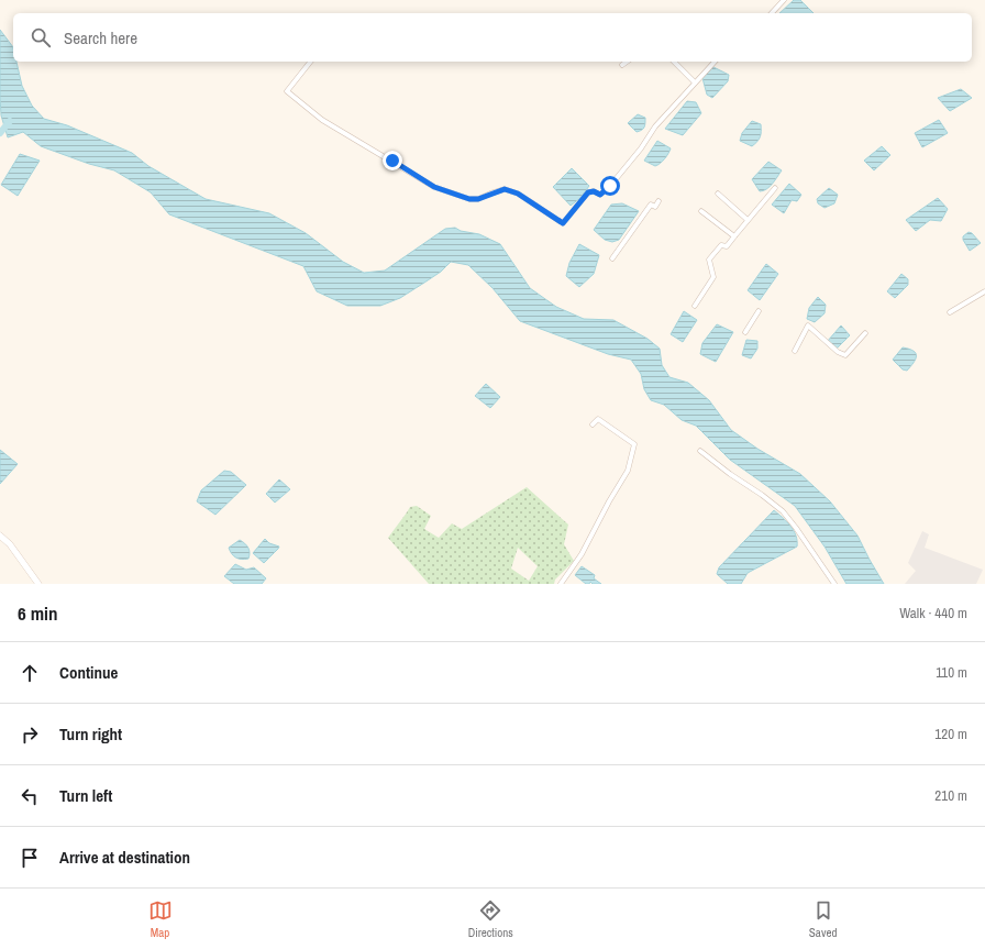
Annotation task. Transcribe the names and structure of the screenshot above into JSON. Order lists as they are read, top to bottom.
{
  "page": {
    "search": "Search here",
    "heading": ["6 min", "Walk · 440 m"],
    "list": [
      ["Continue", "110 m"],
      ["Turn right", "120 m"],
      ["Turn left", "210 m"],
      "Arrive at destination"
    ],
    "nav": ["Map", "Directions", "Saved"]
  }
}
